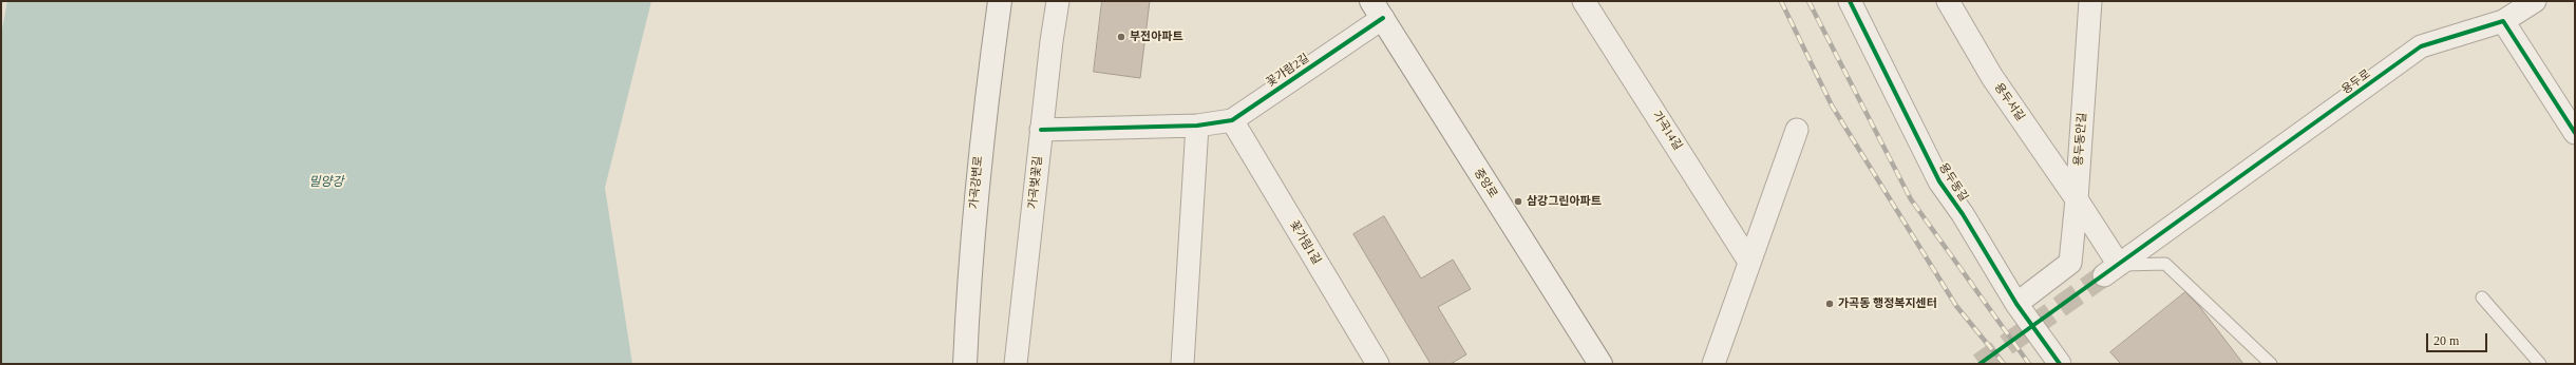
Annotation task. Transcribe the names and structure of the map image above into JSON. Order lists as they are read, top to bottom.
{
  "streets": {
    "main road": ["가곡강변로", "중앙로"],
    "street": [
      "꽃가람2길",
      "용두로",
      "용두서길",
      "가곡14길",
      "용두동안길",
      "가곡벚꽃길",
      "용두동길",
      "꽃가람1길"
    ]
  },
  "crossings": [
    ["꽃가람2길", "가곡벚꽃길"],
    ["꽃가람2길", "중앙로"],
    ["꽃가람2길", "꽃가람1길"],
    ["용두서길", "용두동안길"]
  ],
  "water": ["밀양강"],
  "places": ["부전아파트", "삼강그린아파트", "가곡동 행정복지센터"],
  "scale_bar": "20 m"
}
